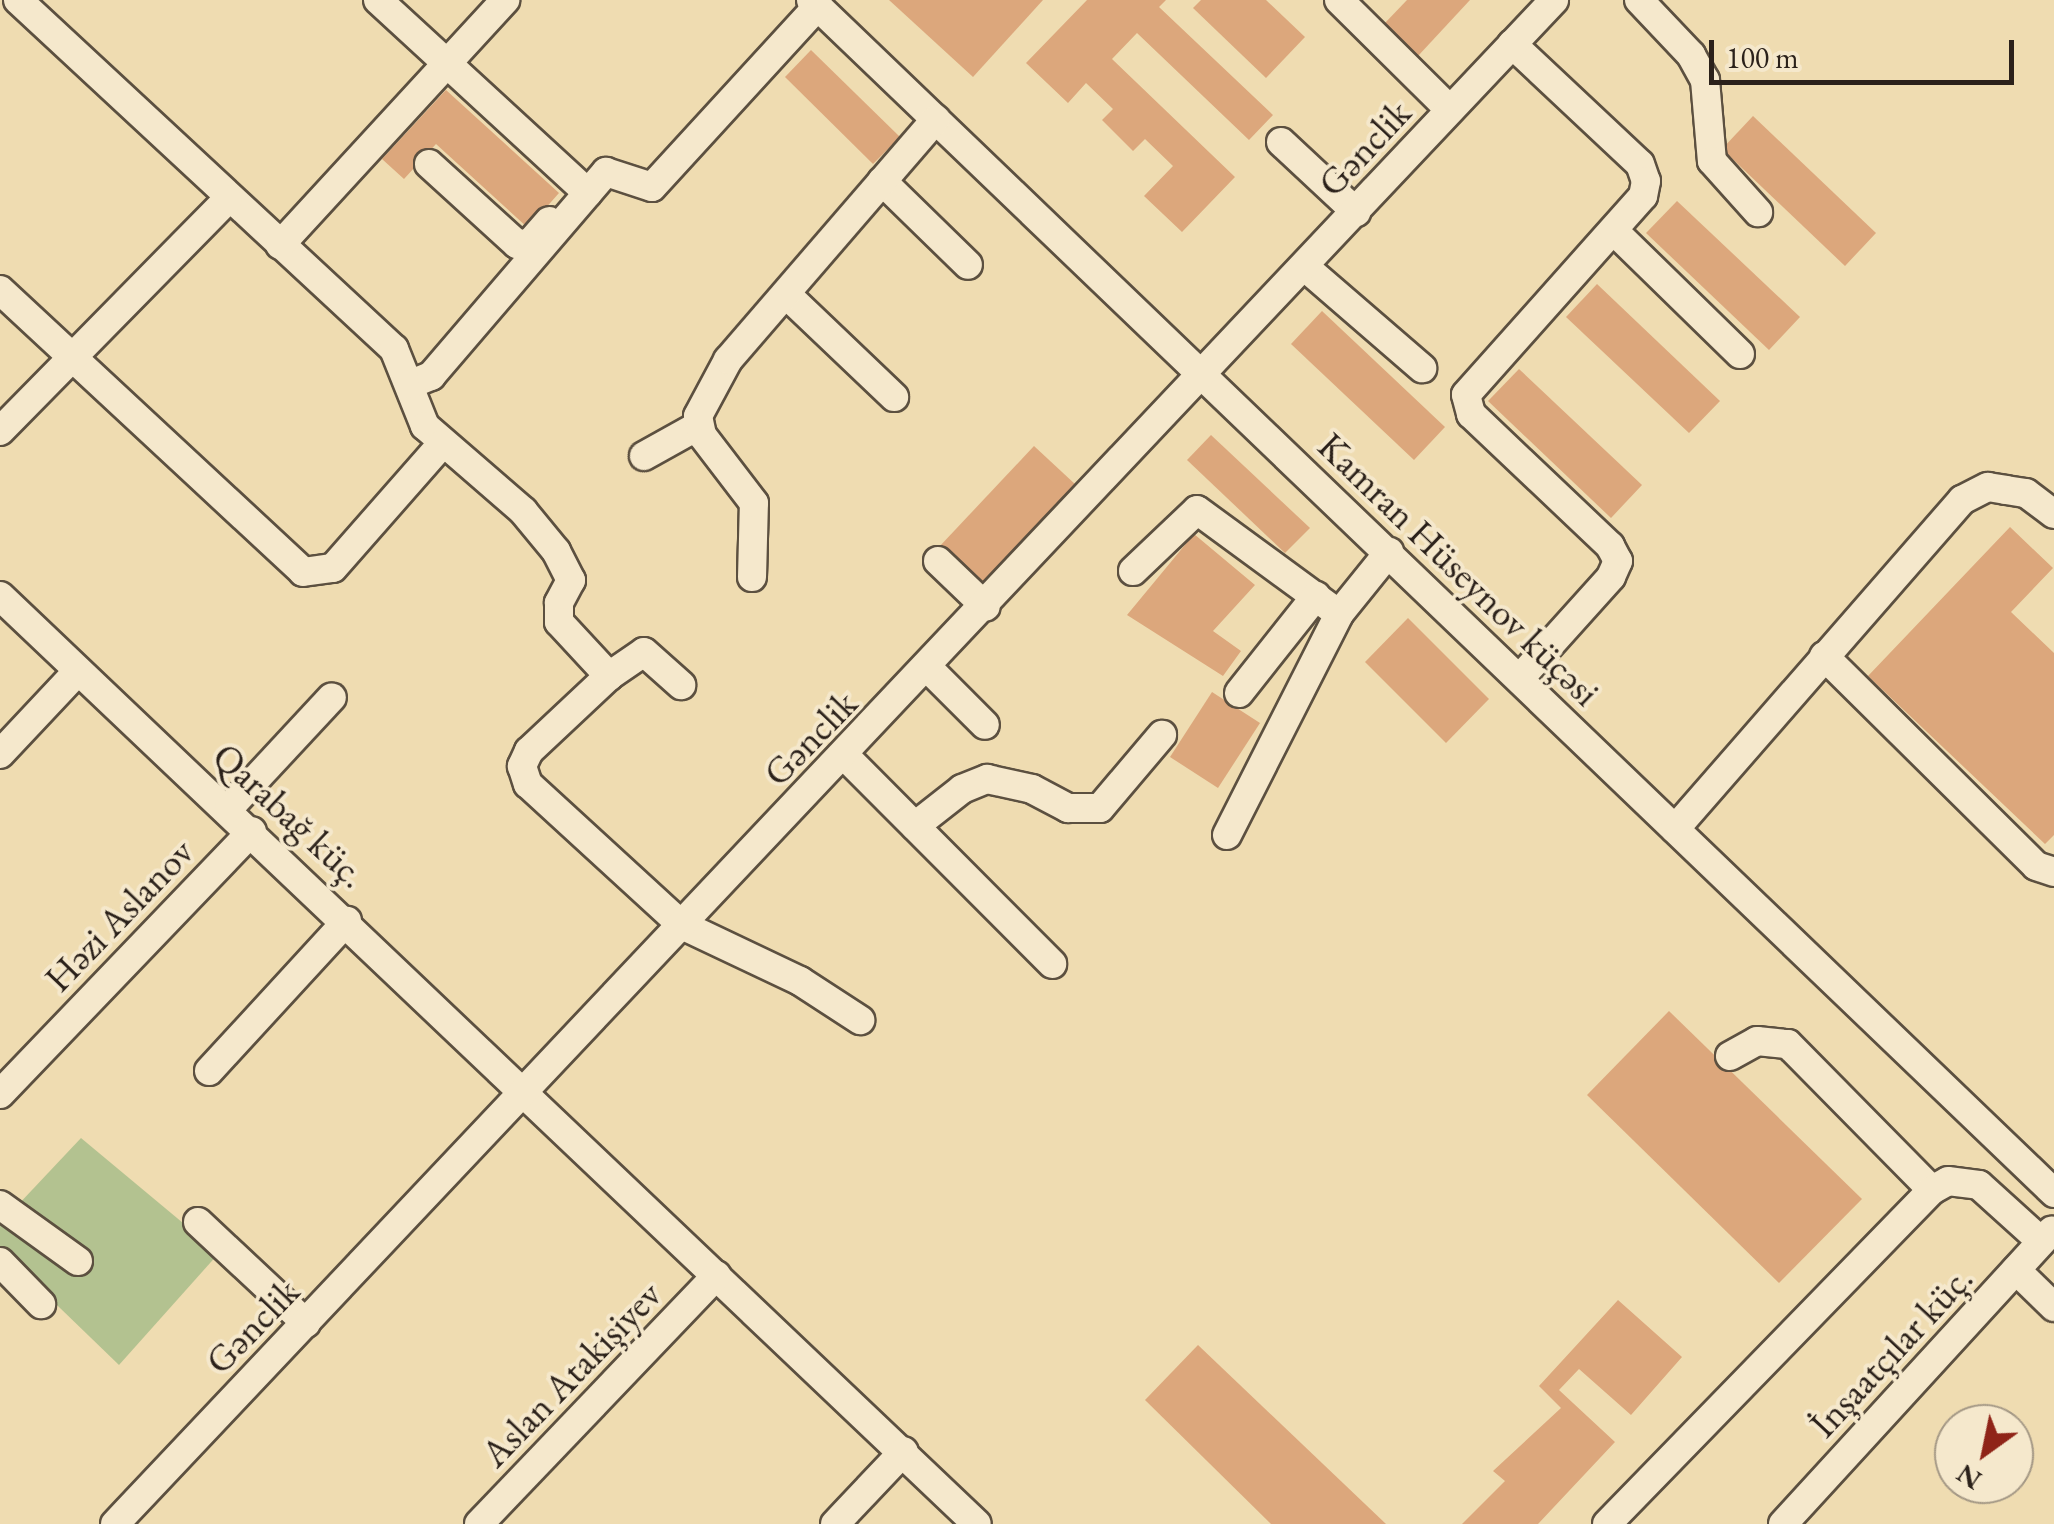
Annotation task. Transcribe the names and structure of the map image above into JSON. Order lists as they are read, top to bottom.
{
  "streets": {
    "street": [
      "Gənclik",
      "Kamran Hüseynov küçəsi",
      "Qarabağ küç.",
      "Həzi Aslanov",
      "İnşaatçılar küç.",
      "Aslan Atakişiyev"
    ]
  },
  "crossings": [
    ["Gənclik", "Kamran Hüseynov küçəsi"],
    ["Gənclik", "Qarabağ küç."],
    ["Qarabağ küç.", "Həzi Aslanov"],
    ["Qarabağ küç.", "Aslan Atakişiyev"]
  ],
  "scale_bar": "100 m",
  "north": "bottom left"
}
